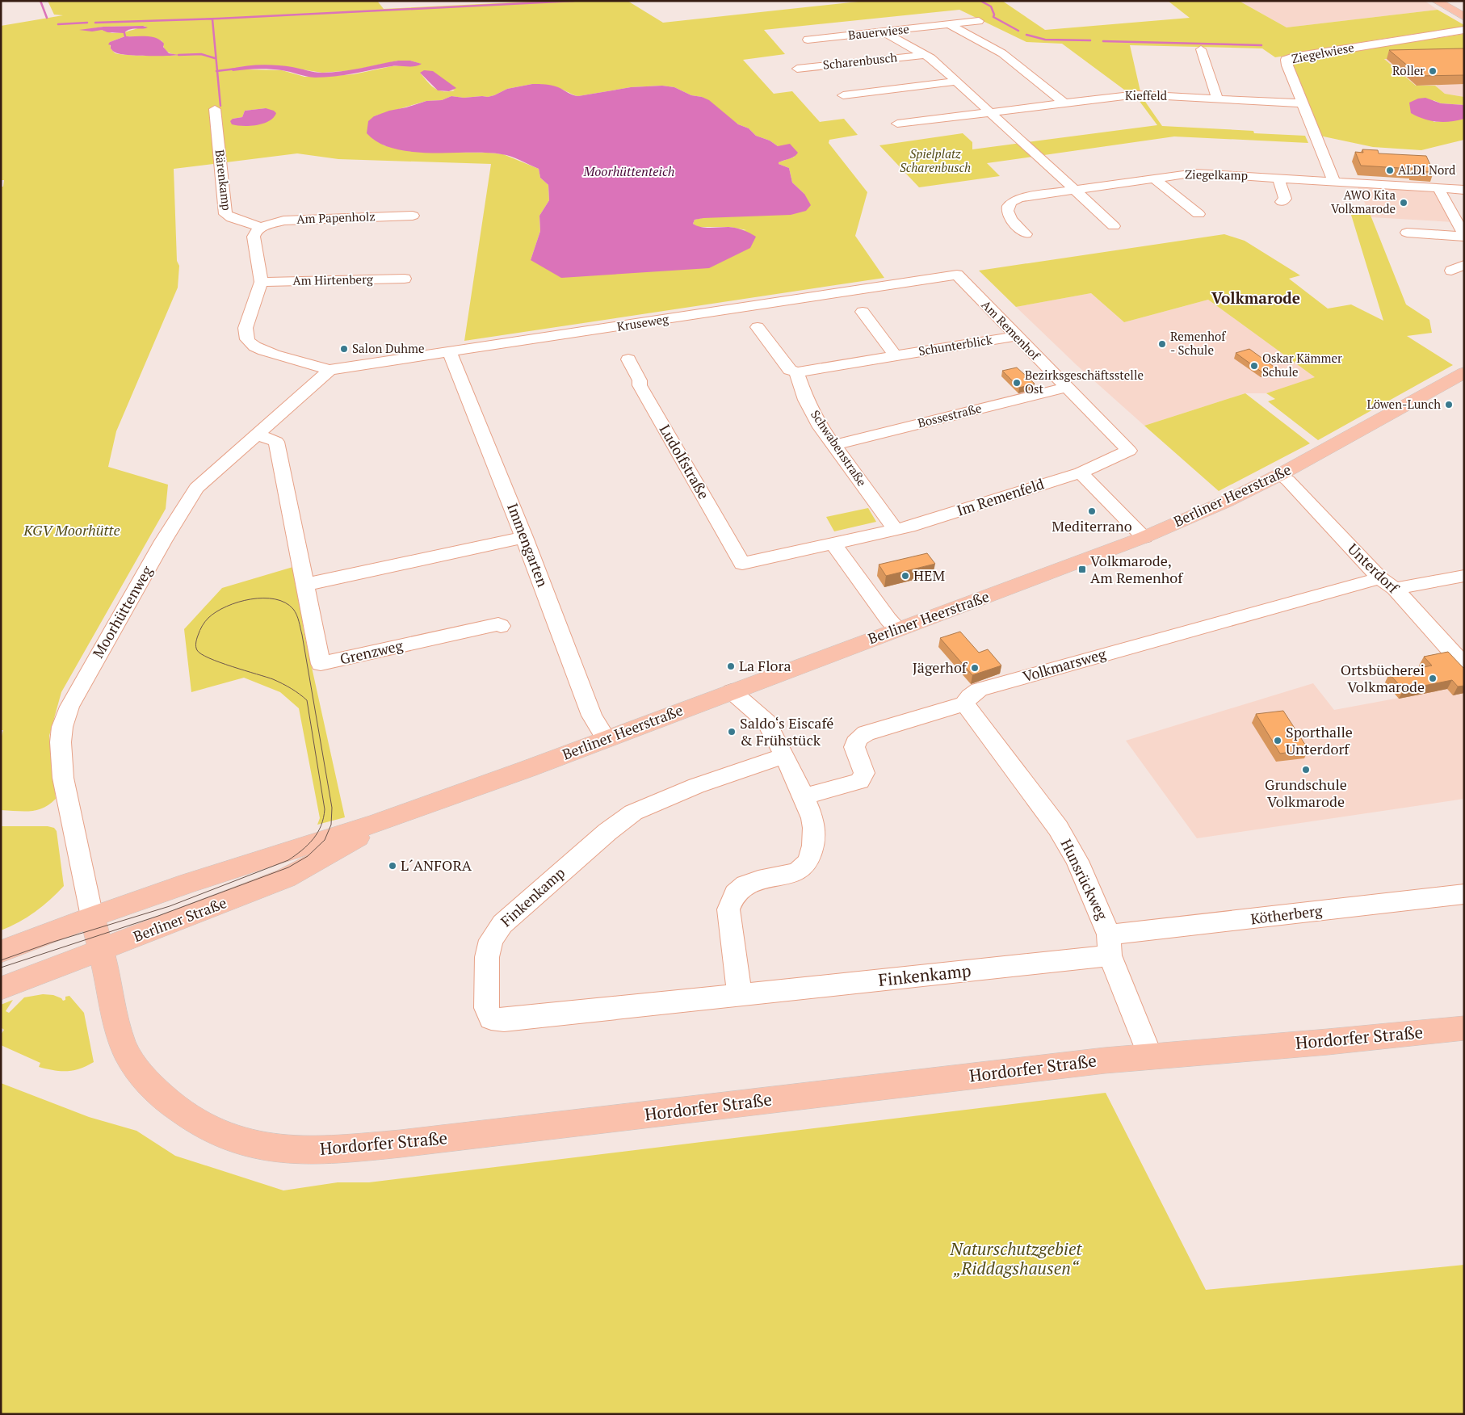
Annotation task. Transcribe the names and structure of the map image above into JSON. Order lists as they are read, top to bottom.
{
  "streets": {
    "main road": ["Berliner Heerstraße", "Berliner Straße", "Hordorfer Straße"],
    "street": [
      "Bauerwiese",
      "Ziegelwiese",
      "Scharenbusch",
      "Kieffeld",
      "Ziegelkamp",
      "Bärenkamp",
      "Am Papenholz",
      "Am Hirtenberg",
      "Kruseweg",
      "Am Remenhof",
      "Schunterblick",
      "Bossestraße",
      "Schwabenstraße",
      "Ludolfstraße",
      "Im Remenfeld",
      "Immengarten",
      "Unterdorf",
      "Moorhüttenweg",
      "Grenzweg",
      "Volkmarsweg",
      "Hunsrückweg",
      "Finkenkamp",
      "Kötherberg"
    ]
  },
  "crossings": [
    ["Bauerwiese", "Scharenbusch"],
    ["Ziegelwiese", "Kieffeld"],
    ["Ziegelwiese", "Ziegelkamp"],
    ["Scharenbusch", "Kieffeld"],
    ["Scharenbusch", "Ziegelkamp"],
    ["Bärenkamp", "Am Papenholz"],
    ["Kruseweg", "Am Remenhof"],
    ["Kruseweg", "Immengarten"],
    ["Kruseweg", "Moorhüttenweg"],
    ["Am Remenhof", "Schunterblick"],
    ["Am Remenhof", "Bossestraße"],
    ["Am Remenhof", "Im Remenfeld"],
    ["Schunterblick", "Schwabenstraße"],
    ["Bossestraße", "Schwabenstraße"],
    ["Schwabenstraße", "Im Remenfeld"],
    ["Ludolfstraße", "Im Remenfeld"],
    ["Berliner Heerstraße", "Immengarten"],
    ["Berliner Heerstraße", "Unterdorf"],
    ["Berliner Heerstraße", "Berliner Straße"],
    ["Unterdorf", "Volkmarsweg"],
    ["Moorhüttenweg", "Grenzweg"],
    ["Moorhüttenweg", "Hordorfer Straße"],
    ["Volkmarsweg", "Hunsrückweg"],
    ["Hunsrückweg", "Finkenkamp"],
    ["Hunsrückweg", "Kötherberg"],
    ["Hunsrückweg", "Hordorfer Straße"],
    ["Finkenkamp", "Kötherberg"],
    ["Berliner Straße", "Hordorfer Straße"]
  ],
  "districts": ["Volkmarode"],
  "water": ["Moorhüttenteich"],
  "parks": ["Spielplatz Scharenbusch", "KGV Moorhütte", "Naturschutzgebiet „Riddagshausen“"],
  "places": {
    "other": [
      "Roller",
      "ALDI Nord",
      "AWO Kita Volkmarode",
      "Remenhof - Schule",
      "Salon Duhme",
      "Oskar Kämmer Schule",
      "Bezirksgeschäftsstelle Ost",
      "Löwen-Lunch",
      "Mediterrano",
      "HEM",
      "La Flora",
      "Jägerhof",
      "Ortsbücherei Volkmarode",
      "Saldo‘s Eiscafé & Frühstück",
      "Sporthalle Unterdorf",
      "Grundschule Volkmarode",
      "L´ANFORA"
    ],
    "transit": ["Volkmarode, Am Remenhof"]
  }
}
